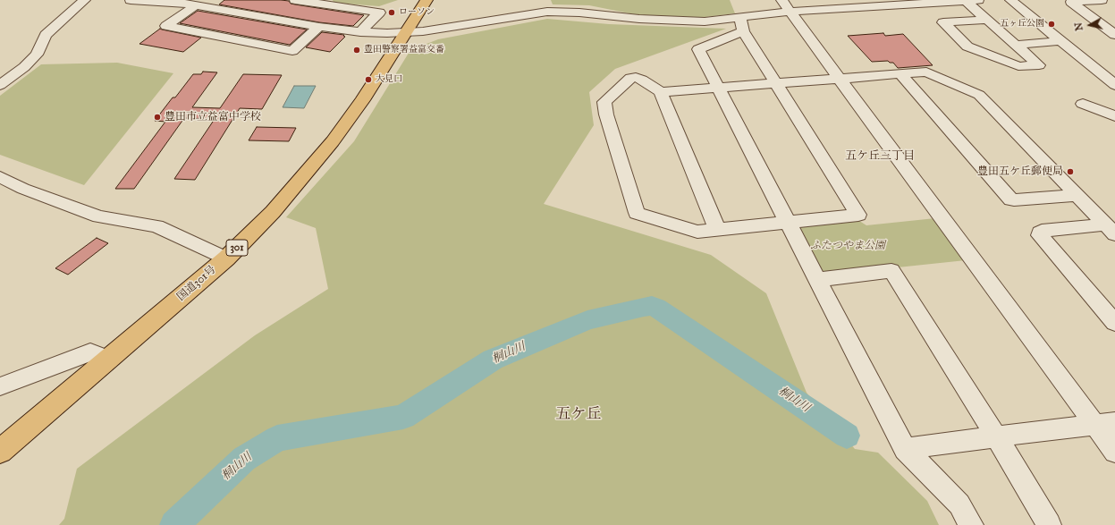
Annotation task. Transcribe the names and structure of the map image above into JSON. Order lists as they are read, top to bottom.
{
  "streets": {
    "highway": ["301", "国道301号"]
  },
  "districts": ["五ケ丘三丁目", "五ケ丘"],
  "water": ["桐山川"],
  "parks": ["ふたつやま公園"],
  "places": [
    "ローソン",
    "五ヶ丘公園",
    "豊田警察署益富交番",
    "大見口",
    "豊田市立益富中学校",
    "豊田五ケ丘郵便局"
  ],
  "north": "left"
}
